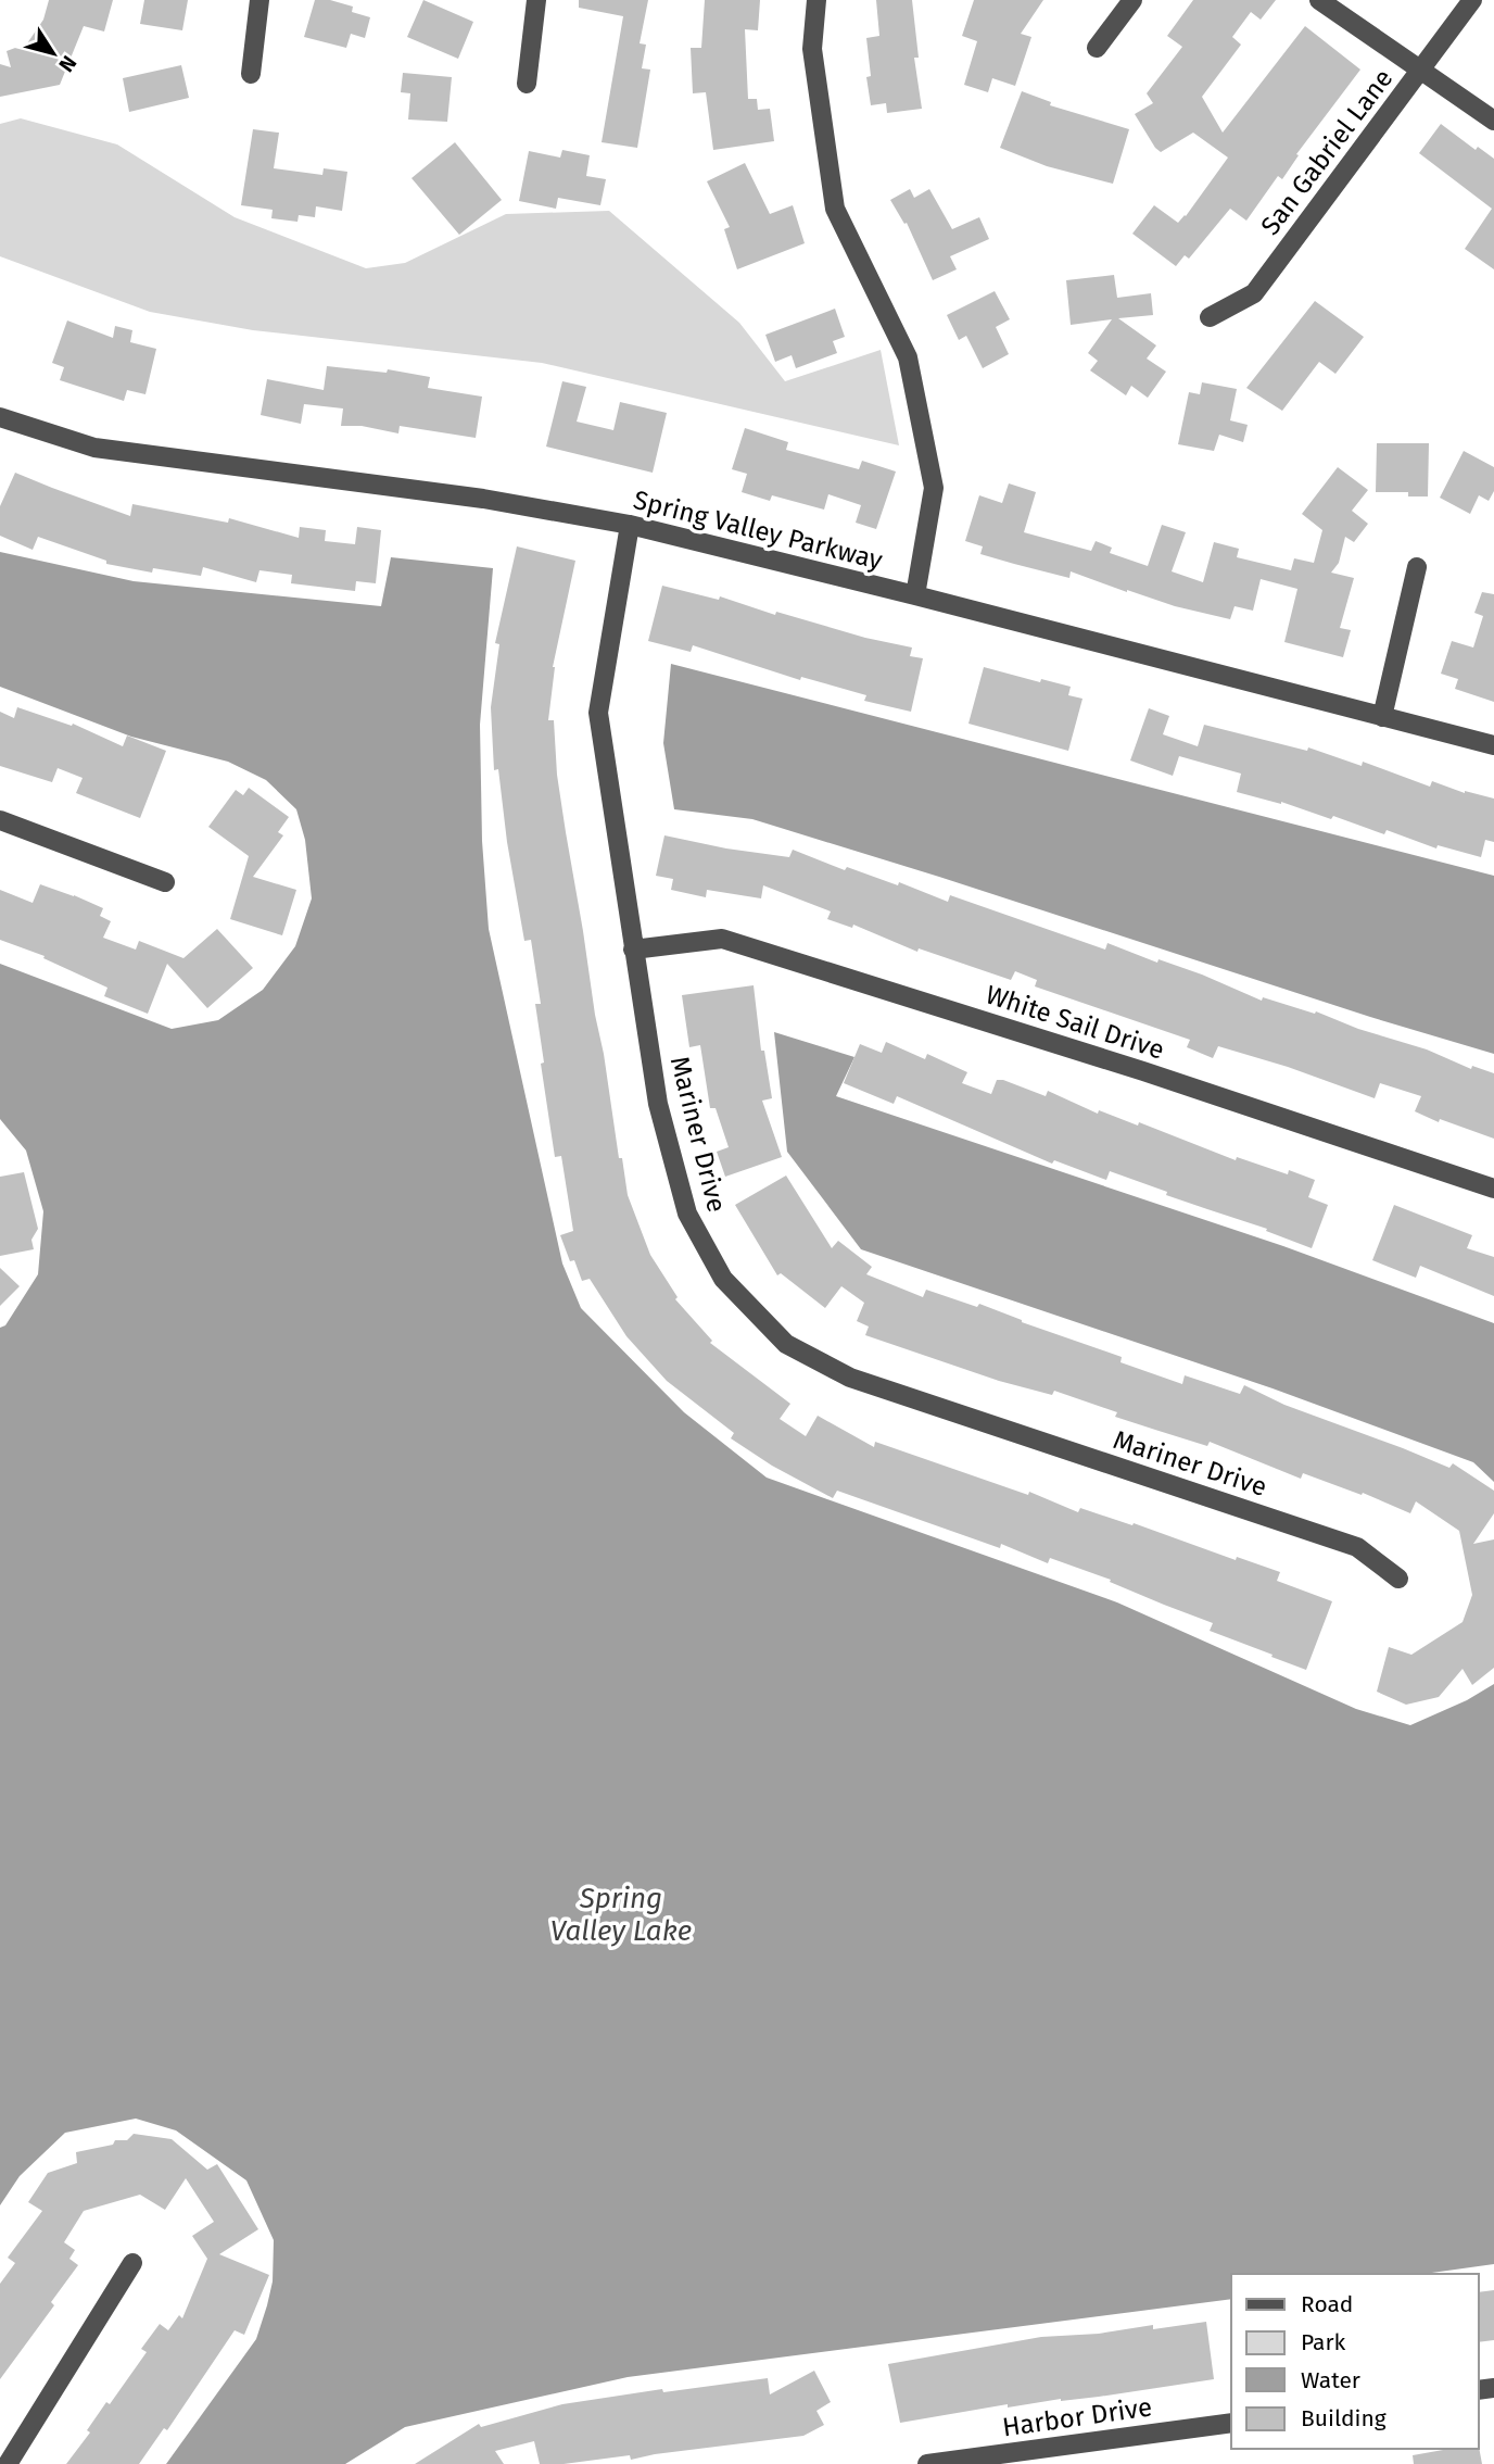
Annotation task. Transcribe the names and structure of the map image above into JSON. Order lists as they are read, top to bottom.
{
  "streets": {
    "street": [
      "San Gabriel Lane",
      "Spring Valley Parkway",
      "White Sail Drive",
      "Mariner Drive",
      "Harbor Drive"
    ]
  },
  "crossings": [
    ["Spring Valley Parkway", "Mariner Drive"],
    ["White Sail Drive", "Mariner Drive"]
  ],
  "water": ["Spring Valley Lake"],
  "legend": [
    "Road",
    "Park",
    "Water",
    "Building"
  ],
  "north": "bottom right"
}
